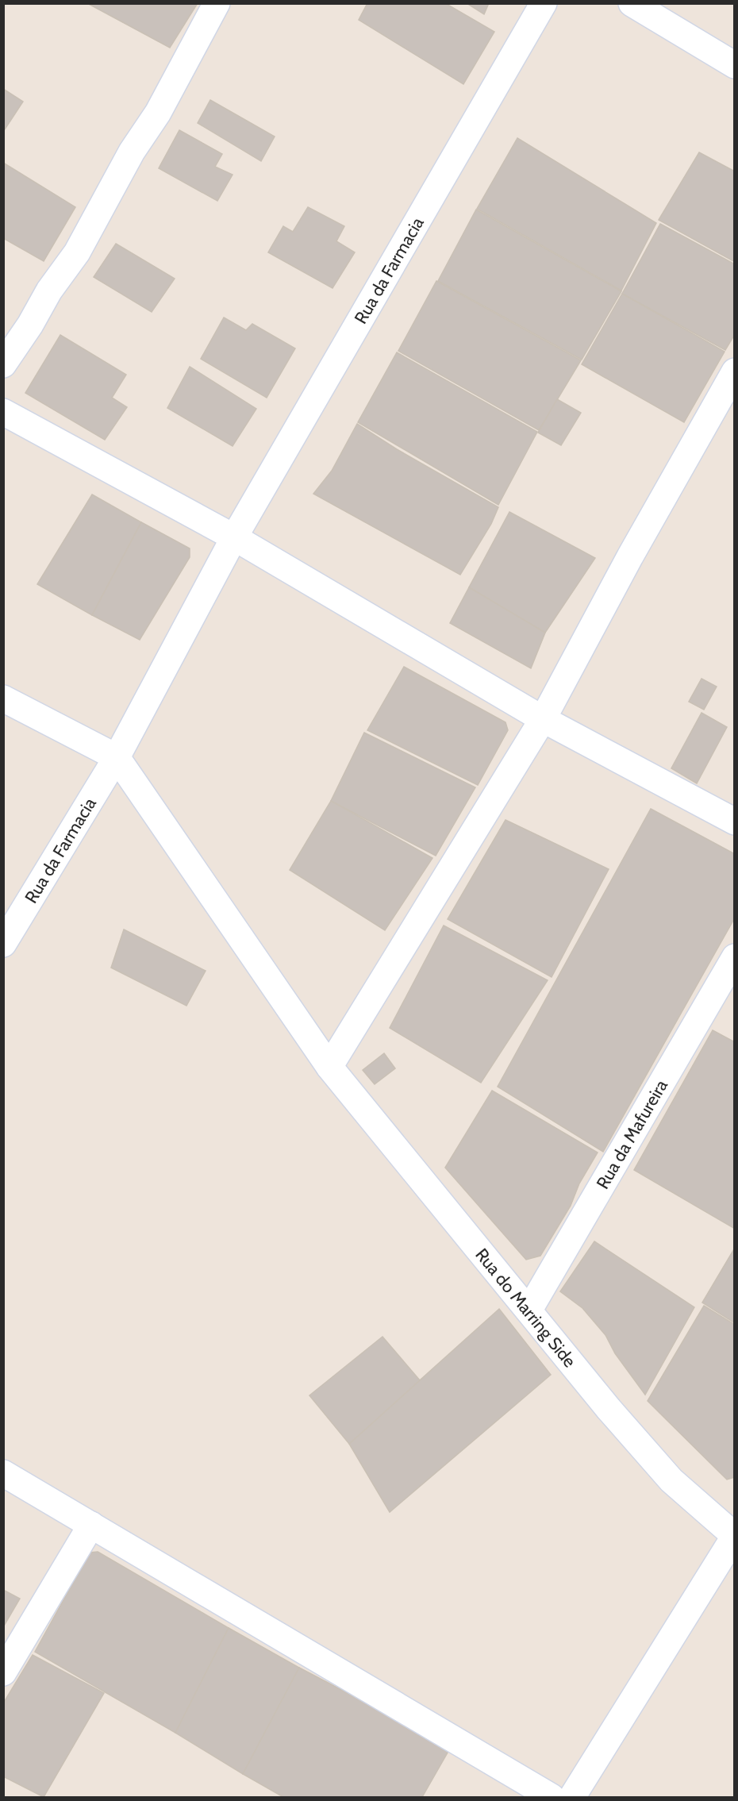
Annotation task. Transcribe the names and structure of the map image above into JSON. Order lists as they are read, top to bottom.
{
  "streets": {
    "street": ["Rua da Farmacia", "Rua da Mafureira", "Rua do Marring Side"]
  },
  "crossings": [
    ["Rua da Farmacia", "Rua do Marring Side"],
    ["Rua da Mafureira", "Rua do Marring Side"]
  ]
}
